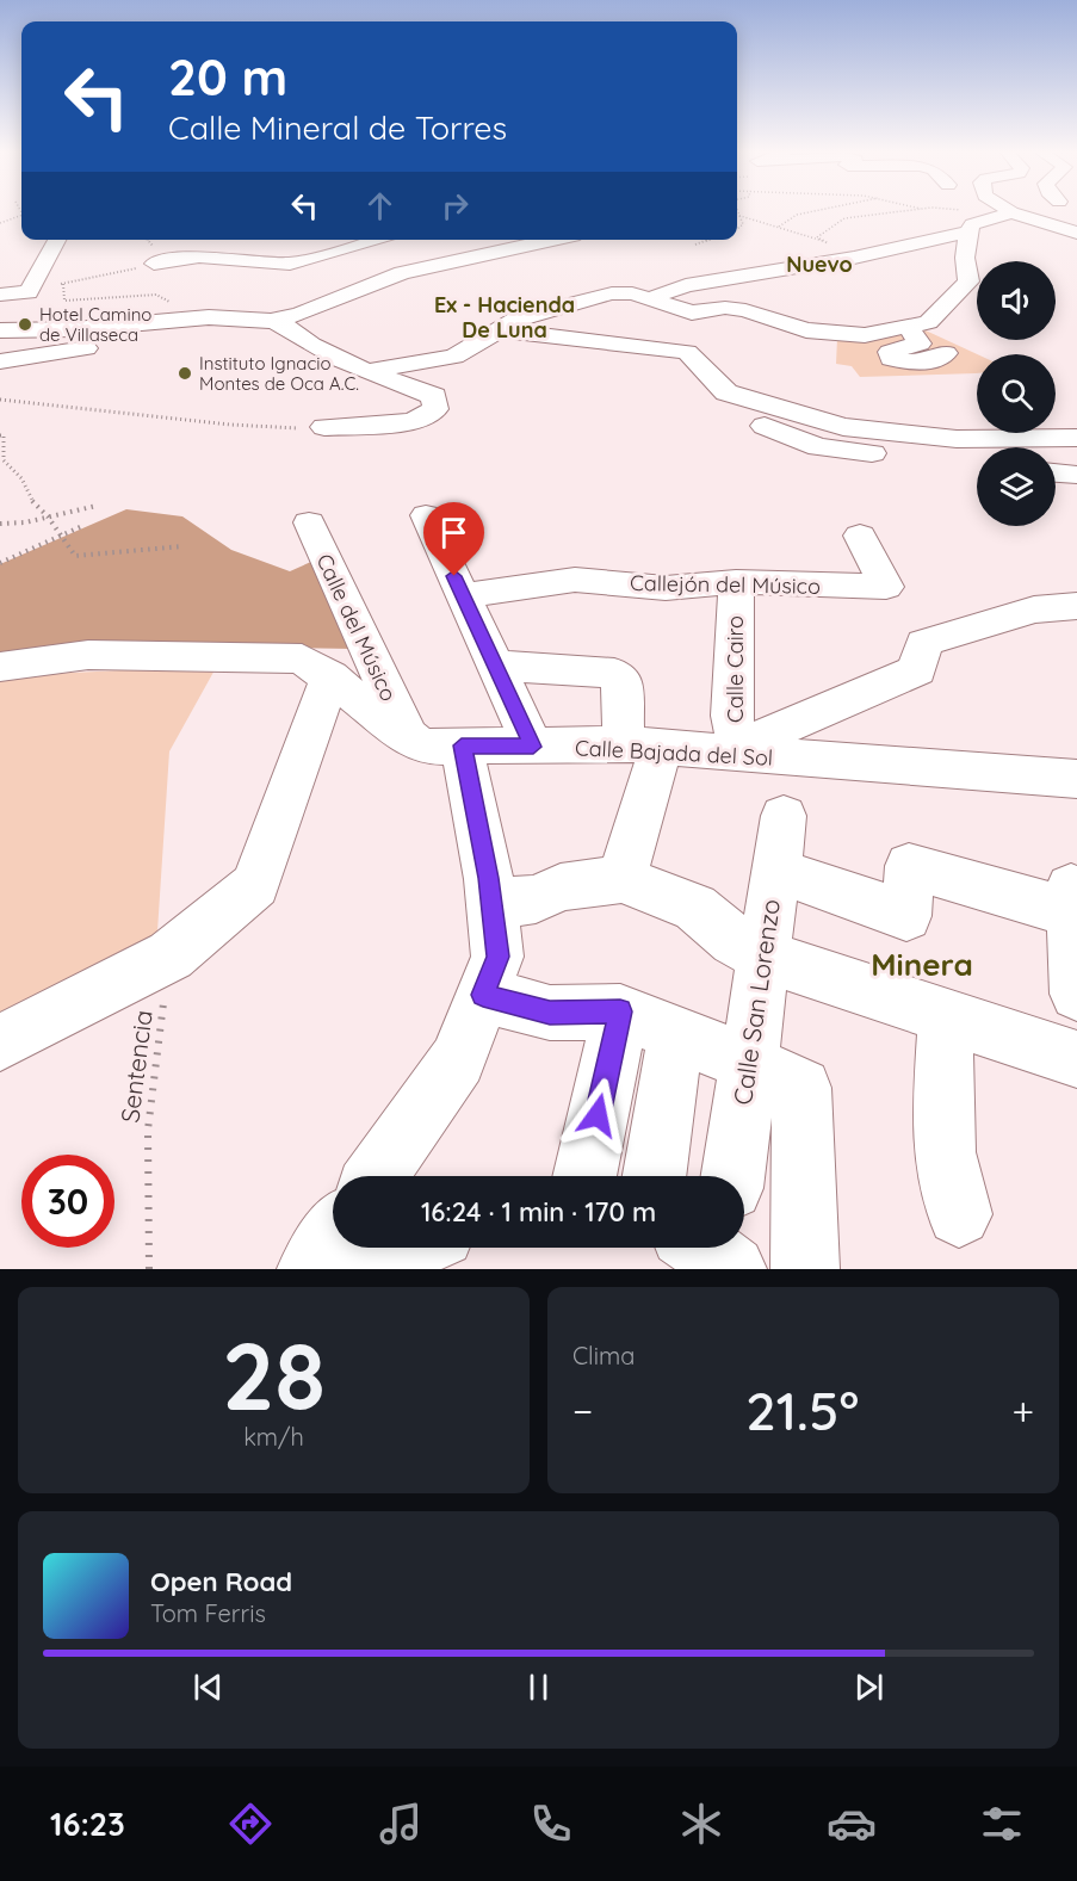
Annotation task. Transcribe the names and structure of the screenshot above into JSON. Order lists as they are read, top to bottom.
{
  "streets": {
    "street": [
      "Callejón del Músico",
      "Calle del Músico",
      "Calle Cairo",
      "Calle Bajada del Sol",
      "Calle San Lorenzo"
    ],
    "path": ["Sentencia"]
  },
  "crossings": [
    ["Callejón del Músico", "Calle Cairo"],
    ["Calle del Músico", "Calle Bajada del Sol"],
    ["Calle Cairo", "Calle Bajada del Sol"]
  ],
  "districts": ["Nuevo", "Ex - Hacienda De Luna", "Minera"],
  "places": ["Hotel Camino de Villaseca", "Instituto Ignacio Montes de Oca A.C."],
  "page": {
    "turn": ["20 m", "Calle Mineral de Torres"],
    "limit": "30",
    "trip": "16:24 · 1 min · 170 m",
    "tile": [
      ["28", "km/h"],
      "Clima"
    ],
    "heat": ["−", "21.5°", "+"],
    "song": ["Open Road", "Tom Ferris"],
    "tabs": "16:23"
  }
}
